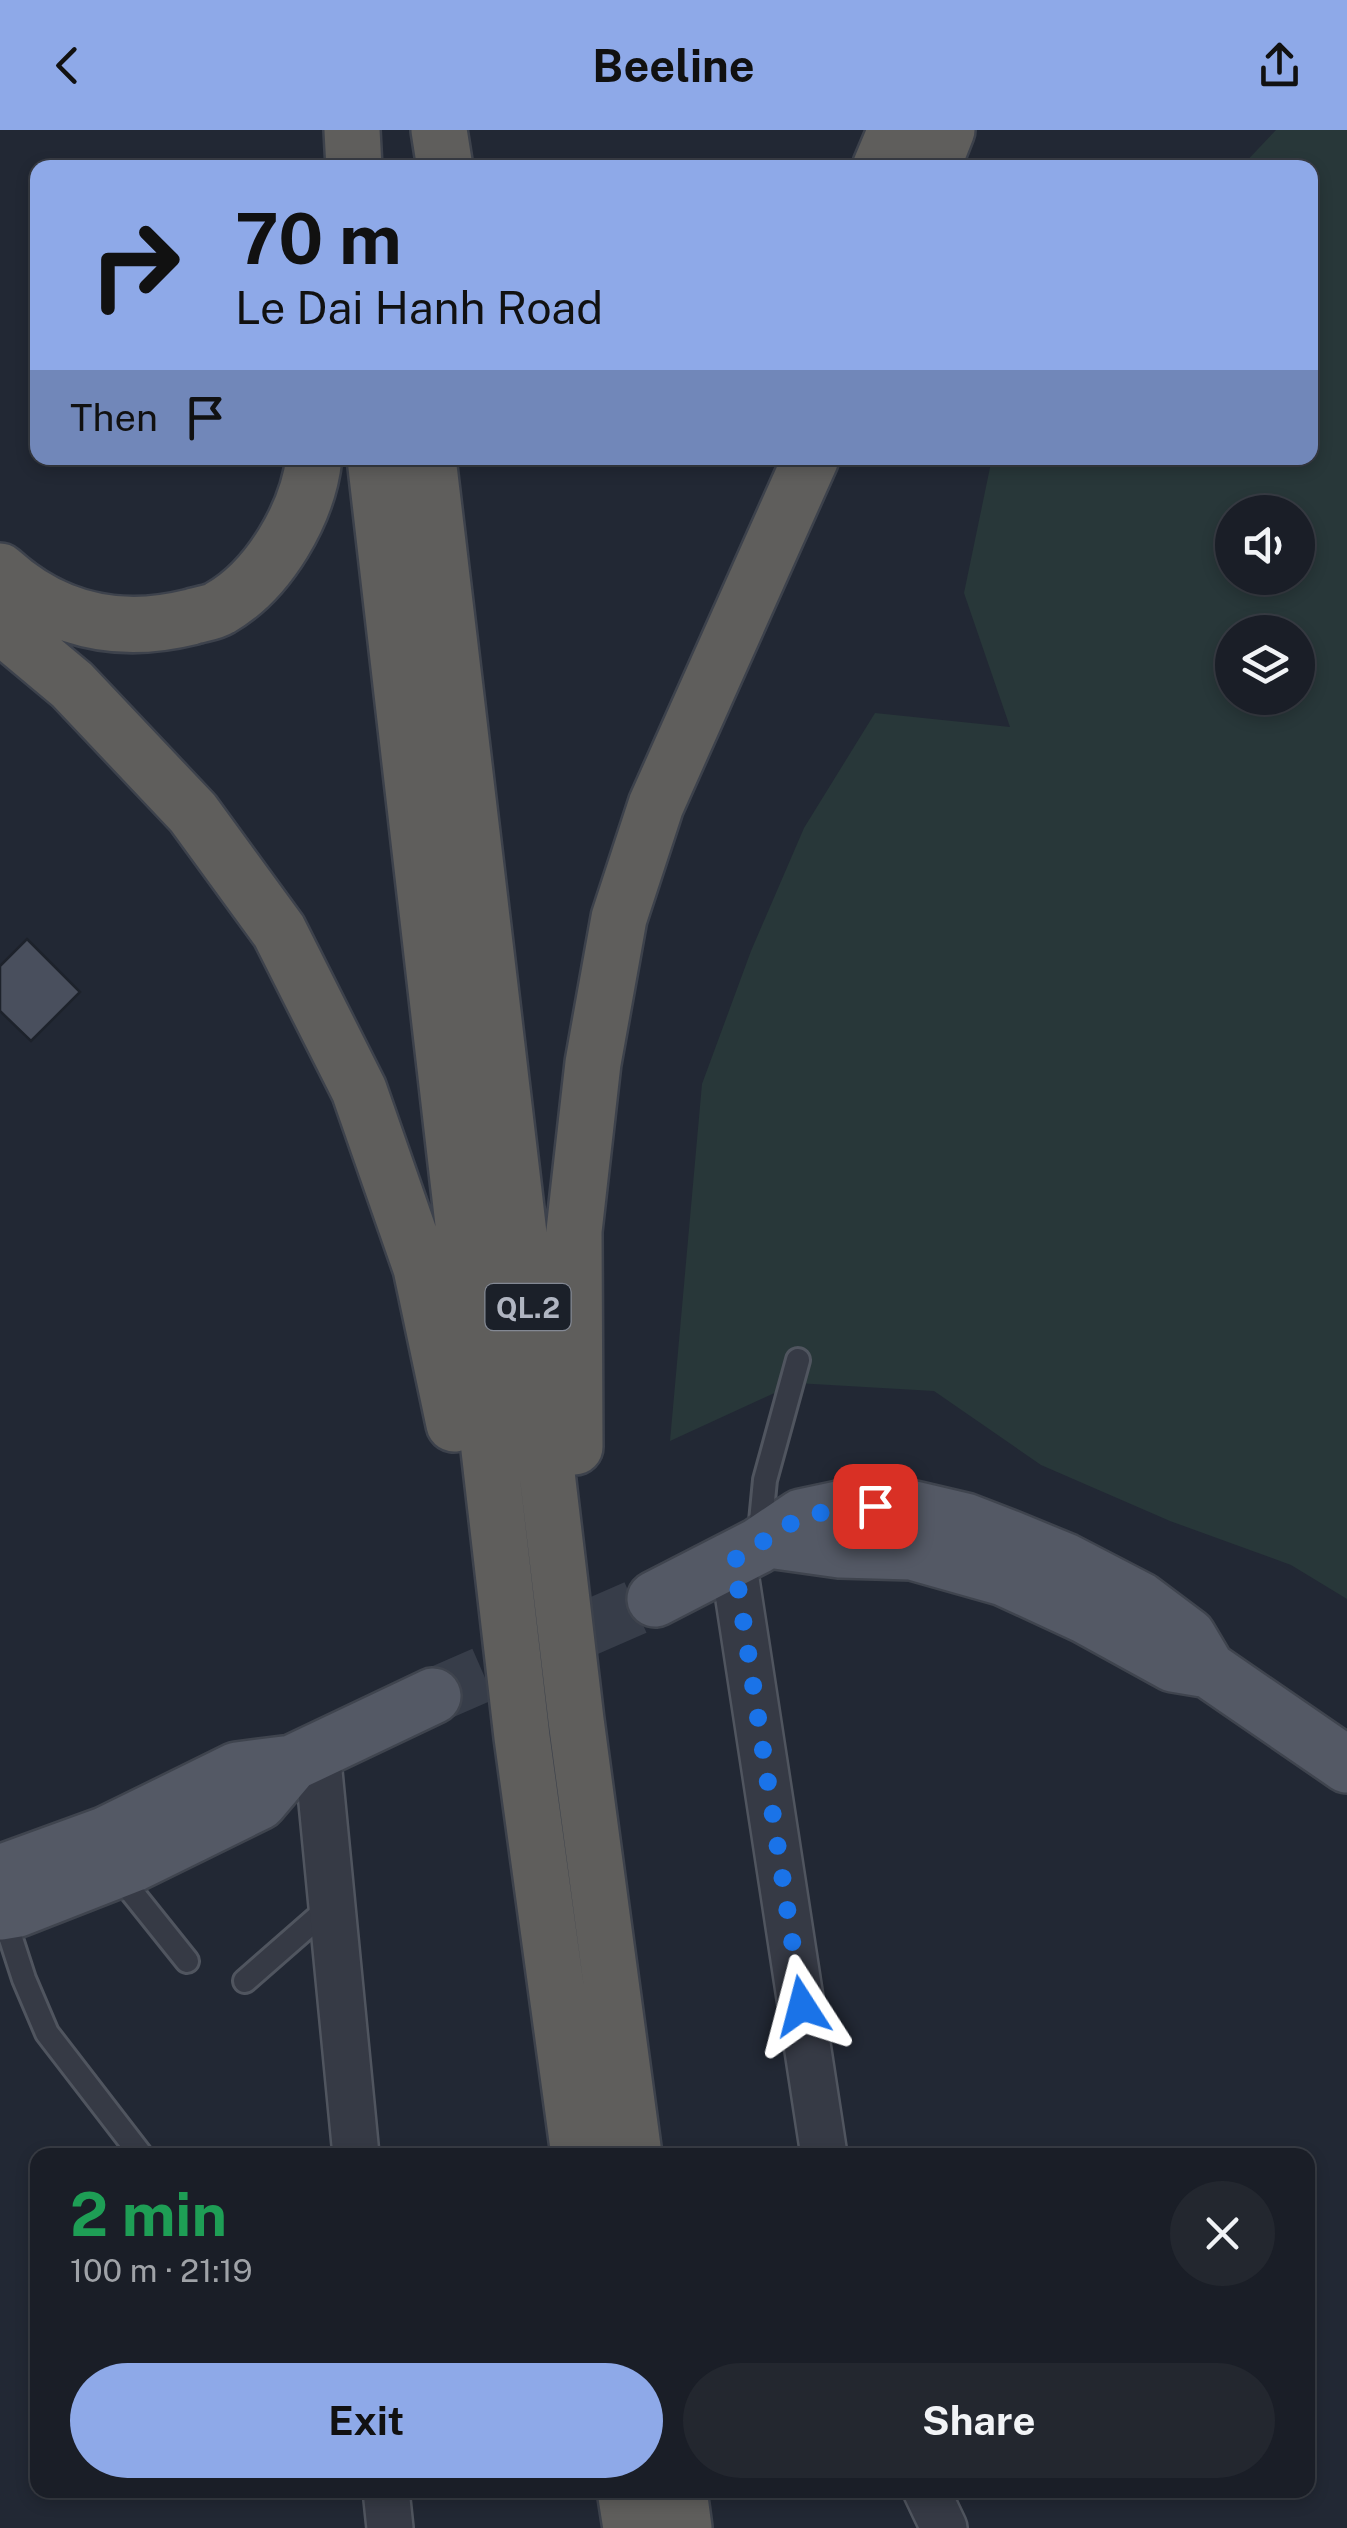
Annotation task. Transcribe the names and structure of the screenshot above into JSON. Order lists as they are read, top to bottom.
{
  "streets": {
    "highway": ["QL.2"]
  },
  "page": {
    "header": "Beeline",
    "turn": ["70 m", "Le Dai Hanh Road"],
    "then": "Then",
    "heading": ["2 min", "100 m · 21:19"],
    "buttons": ["Exit", "Share"]
  }
}
